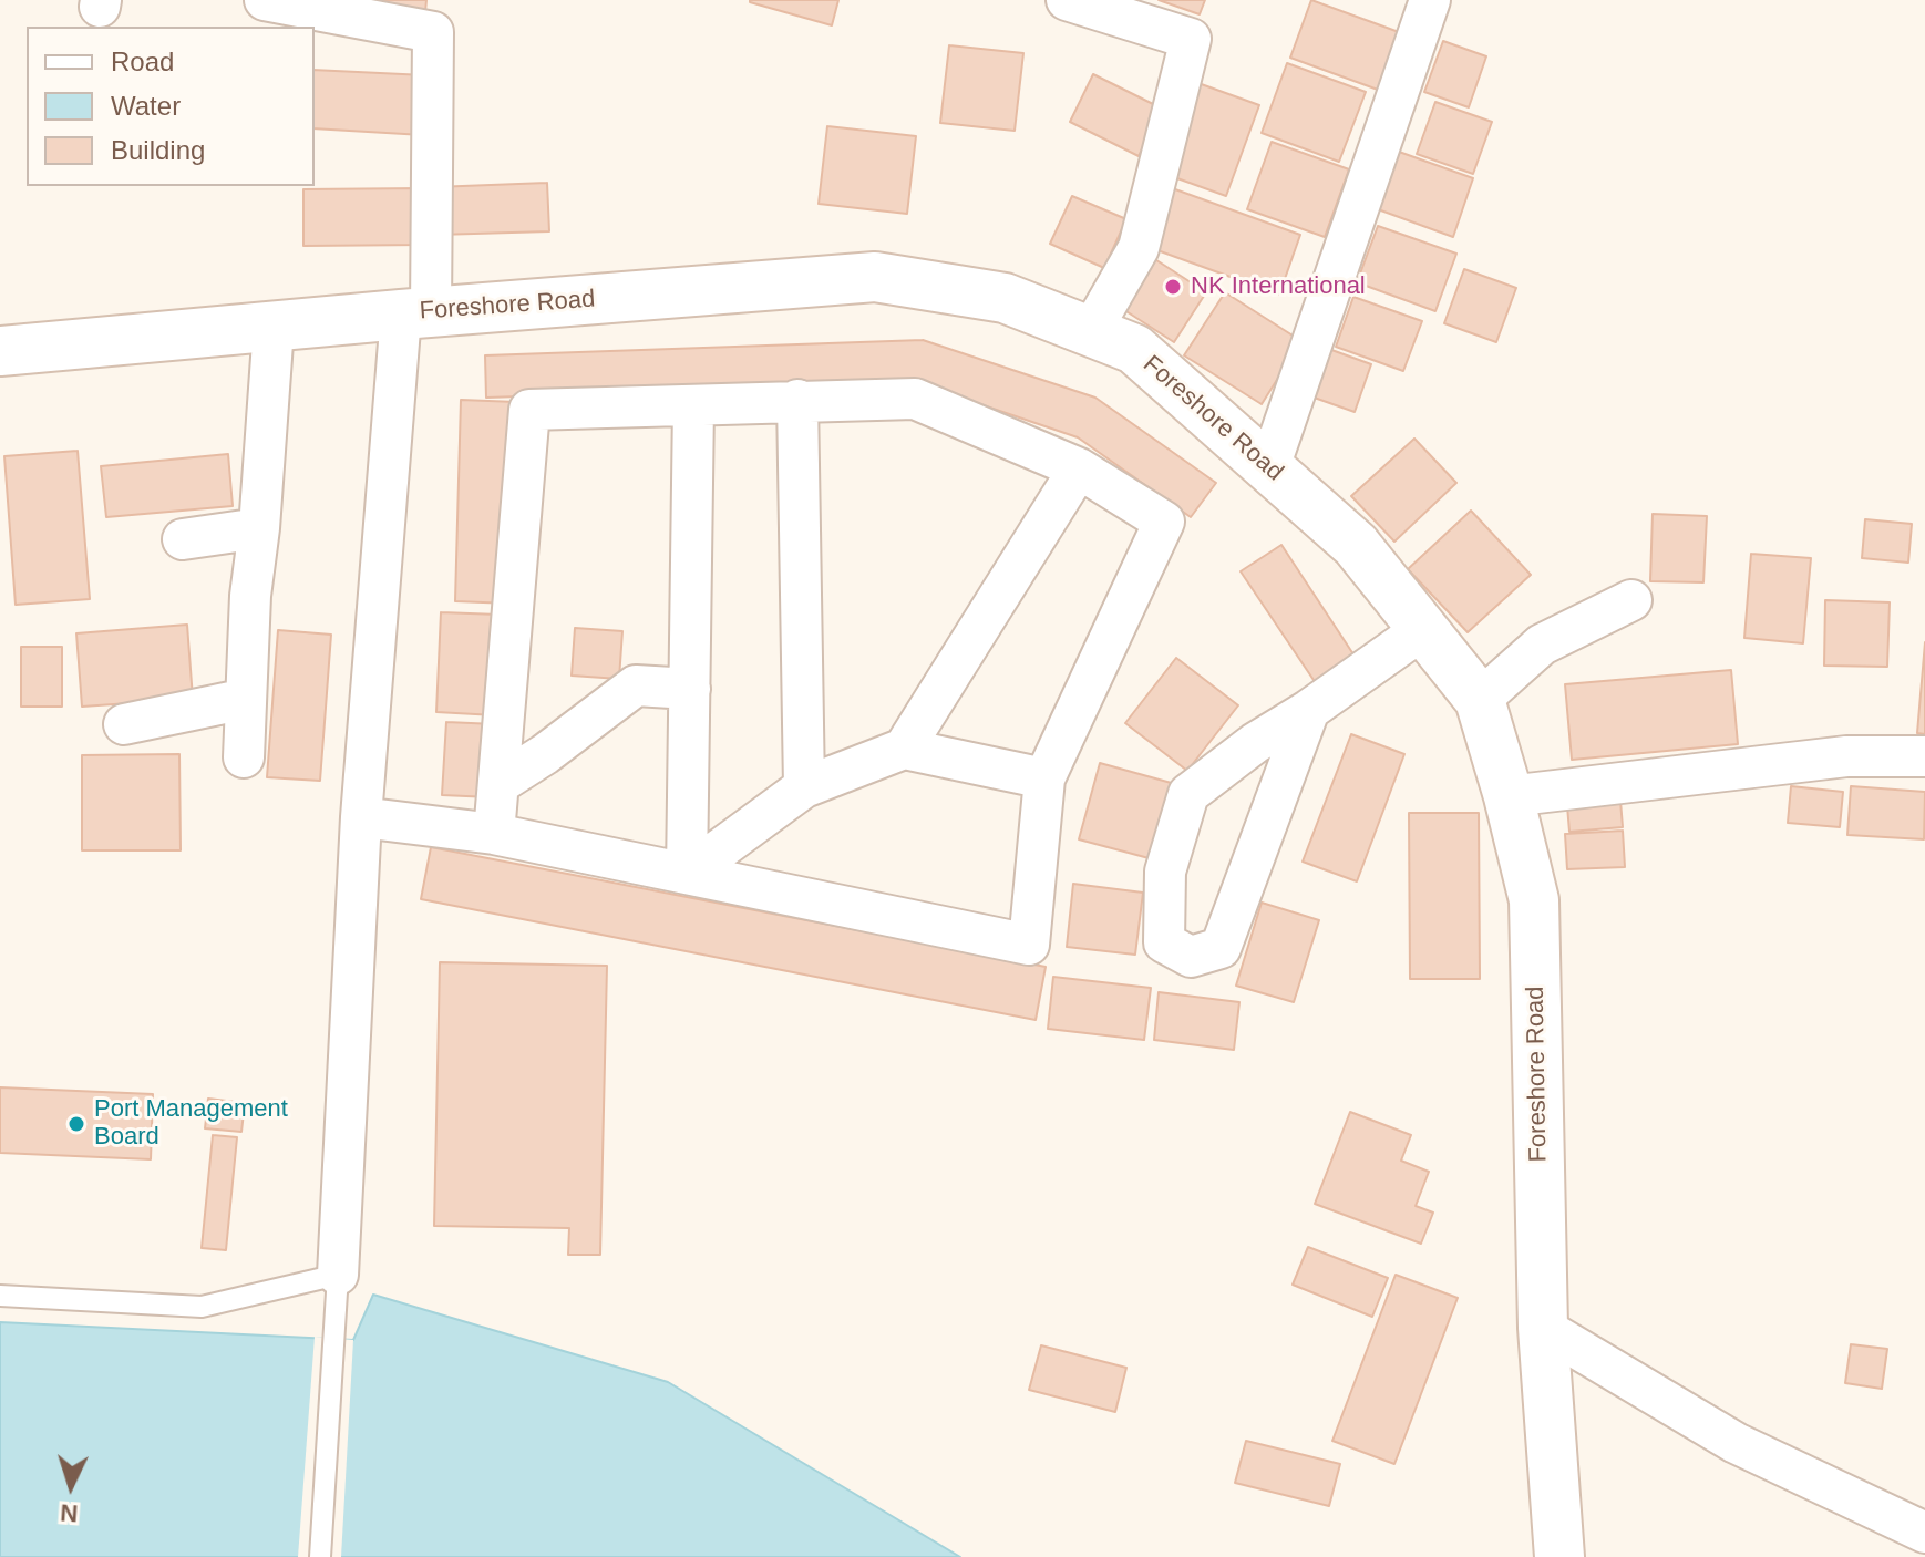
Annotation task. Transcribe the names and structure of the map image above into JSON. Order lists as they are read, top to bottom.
{
  "streets": {
    "main road": ["Foreshore Road"]
  },
  "places": ["NK International", "Port Management Board"],
  "legend": ["Road", "Water", "Building"],
  "north": "bottom"
}
